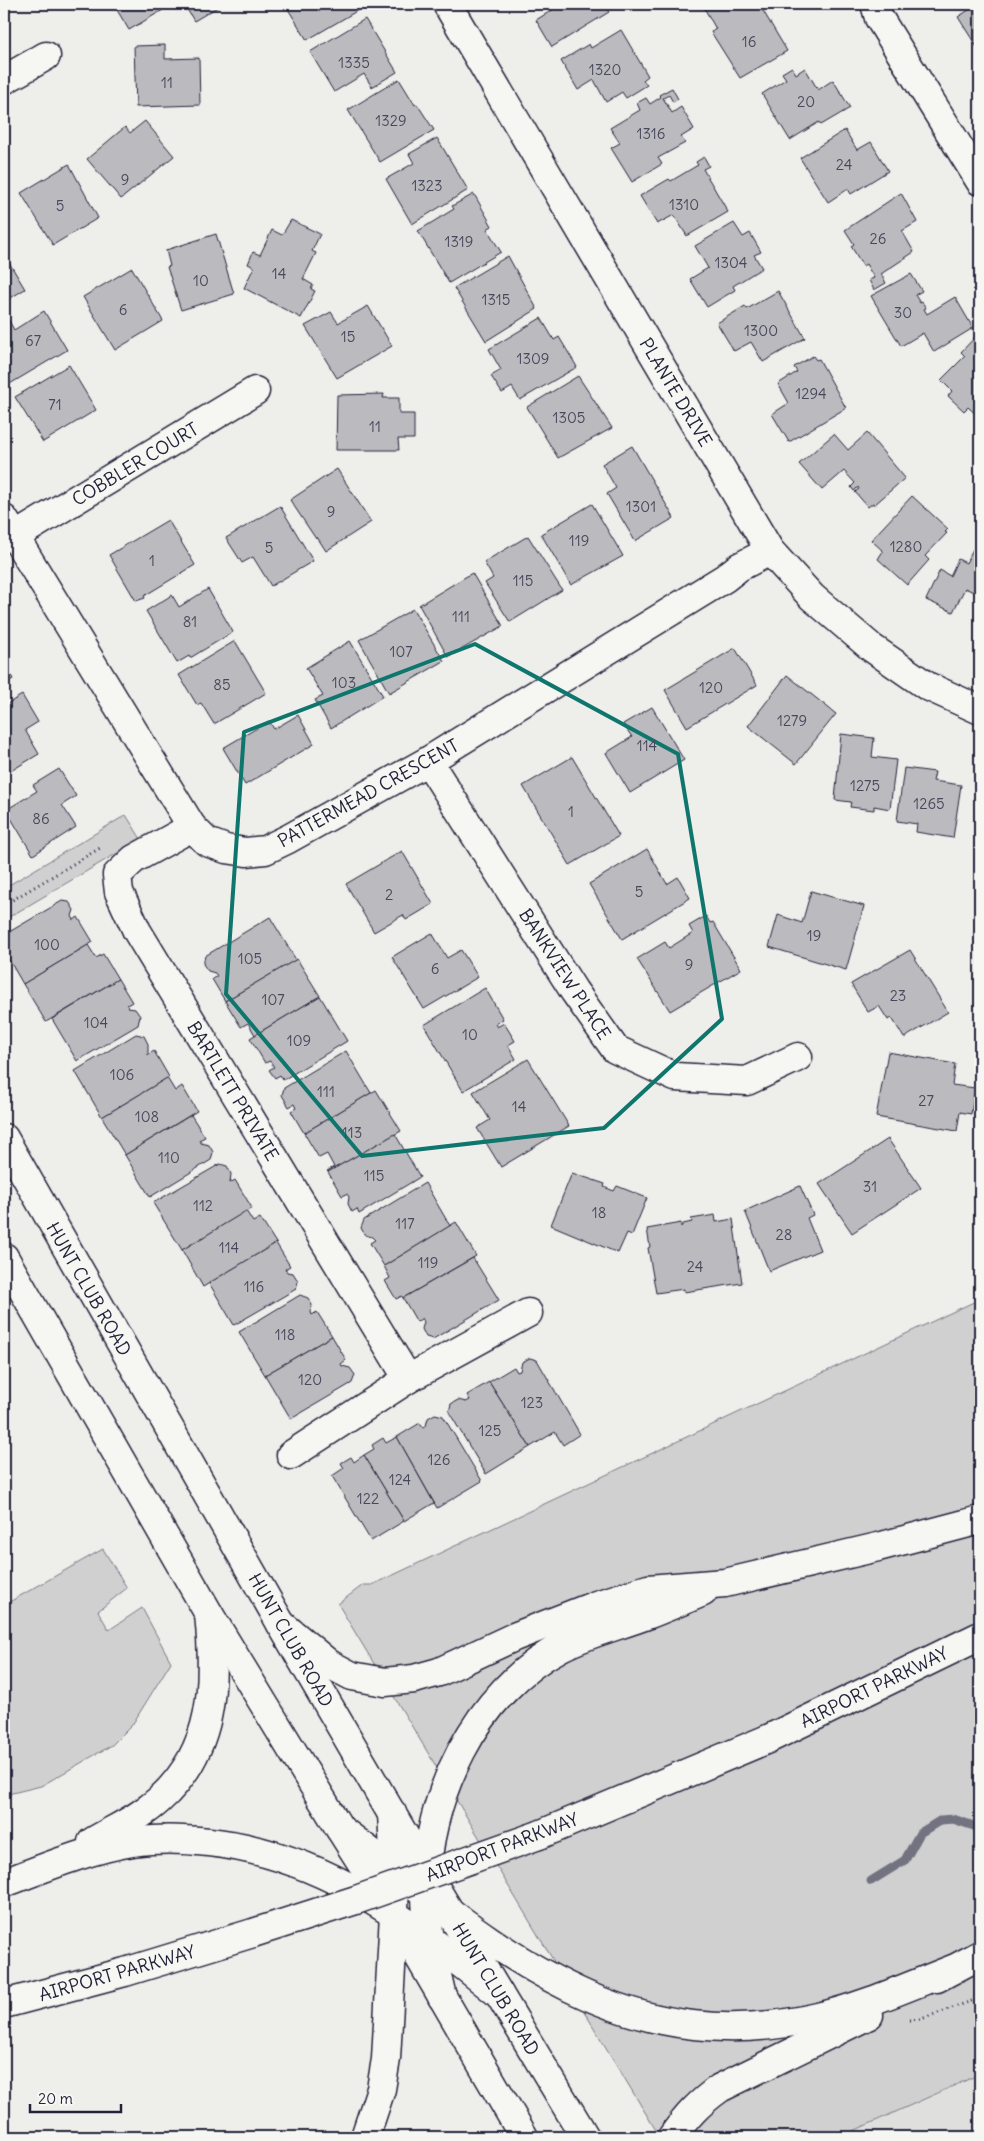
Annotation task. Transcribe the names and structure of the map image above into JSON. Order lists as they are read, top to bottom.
{
  "streets": {
    "main road": [
      "PLANTE DRIVE",
      "COBBLER COURT",
      "PATTERMEAD CRESCENT",
      "BANKVIEW PLACE",
      "BARTLETT PRIVATE",
      "HUNT CLUB ROAD",
      "AIRPORT PARKWAY"
    ]
  },
  "crossings": [
    ["PLANTE DRIVE", "PATTERMEAD CRESCENT"],
    ["COBBLER COURT", "PATTERMEAD CRESCENT"],
    ["PATTERMEAD CRESCENT", "BANKVIEW PLACE"],
    ["PATTERMEAD CRESCENT", "BARTLETT PRIVATE"]
  ],
  "house_numbers": [
    "16",
    "1335",
    "1320",
    "11",
    "20",
    "1329",
    "1316",
    "24",
    "9",
    "1323",
    "1310",
    "5",
    "26",
    "1319",
    "1304",
    "14",
    "10",
    "1315",
    "6",
    "30",
    "1300",
    "15",
    "67",
    "1309",
    "1294",
    "71",
    "1305",
    "11",
    "1301",
    "9",
    "119",
    "1280",
    "5",
    "1",
    "115",
    "111",
    "81",
    "107",
    "103",
    "85",
    "120",
    "1279",
    "114",
    "1275",
    "1265",
    "1",
    "86",
    "5",
    "2",
    "19",
    "100",
    "105",
    "9",
    "6",
    "23",
    "107",
    "104",
    "10",
    "109",
    "106",
    "111",
    "27",
    "14",
    "108",
    "113",
    "110",
    "115",
    "31",
    "112",
    "18",
    "117",
    "28",
    "114",
    "119",
    "24",
    "116",
    "118",
    "120",
    "123",
    "125",
    "126",
    "124",
    "122"
  ],
  "scale_bar": "20 m"
}
